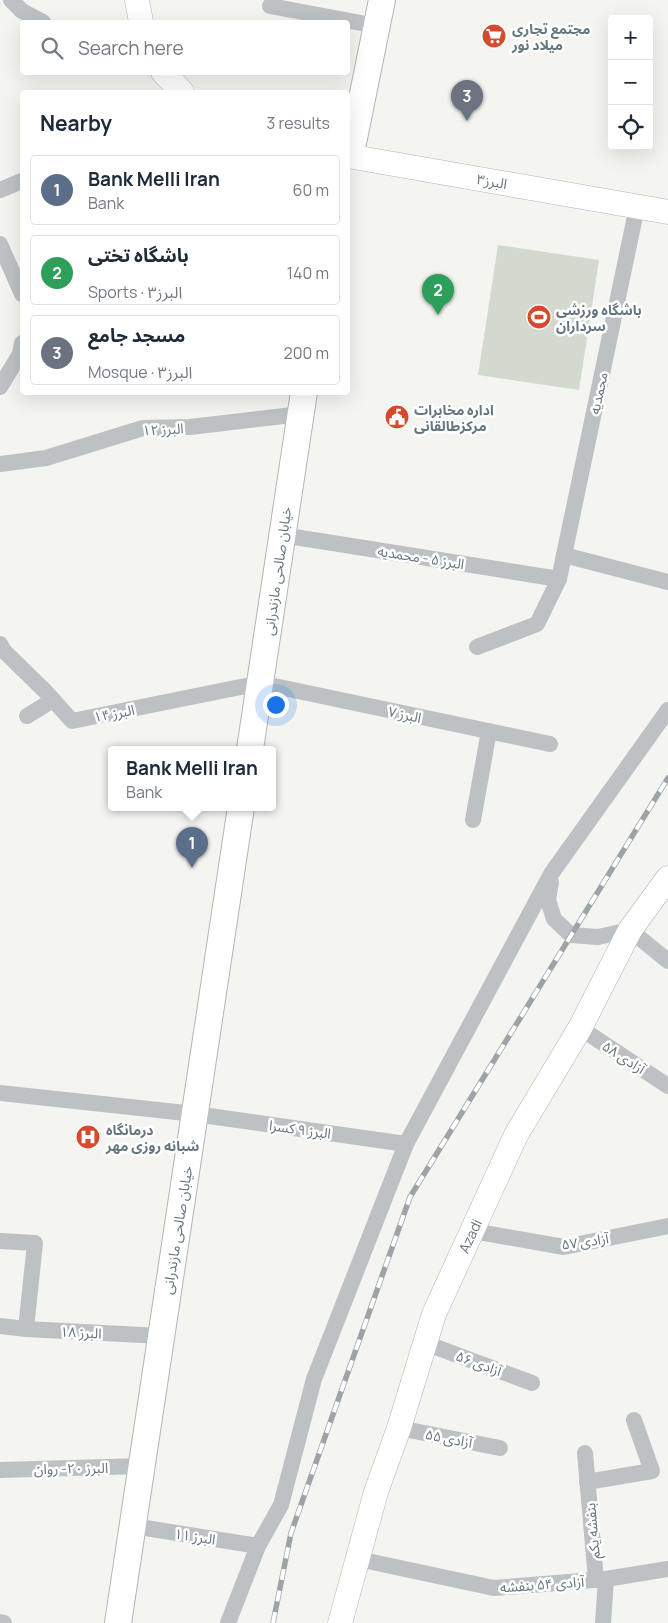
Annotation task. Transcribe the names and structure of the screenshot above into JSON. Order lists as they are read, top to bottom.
{
  "streets": {
    "main road": ["البرز۳", "خیابان صالحی مازندرانی", "Azadi"],
    "street": [
      "محمدیه",
      "البرز ۱۲",
      "البرز ۵ - محمدیه",
      "البرز ۱۴",
      "البرز ۷",
      "آزادی ۵۸",
      "البرز ۹ کسرا",
      "آزادی ۵۷",
      "البرز ۱۸",
      "آزادی ۵۶",
      "آزادی ۵۵",
      "البرز ۲۰- روان",
      "بنفشه یکم",
      "البرز ۱۱",
      "آزادی ۵۴ بنفشه"
    ]
  },
  "crossings": [
    ["البرز۳", "محمدیه"],
    ["محمدیه", "البرز ۵ - محمدیه"],
    ["البرز ۱۲", "خیابان صالحی مازندرانی"],
    ["البرز ۵ - محمدیه", "خیابان صالحی مازندرانی"],
    ["خیابان صالحی مازندرانی", "البرز ۱۴"],
    ["خیابان صالحی مازندرانی", "البرز ۷"],
    ["خیابان صالحی مازندرانی", "البرز ۹ کسرا"],
    ["خیابان صالحی مازندرانی", "البرز ۱۸"],
    ["خیابان صالحی مازندرانی", "البرز ۲۰- روان"],
    ["خیابان صالحی مازندرانی", "البرز ۱۱"],
    ["البرز ۱۴", "البرز ۷"],
    ["آزادی ۵۸", "Azadi"],
    ["Azadi", "آزادی ۵۷"],
    ["Azadi", "آزادی ۵۶"],
    ["Azadi", "آزادی ۵۵"],
    ["Azadi", "آزادی ۵۴ بنفشه"],
    ["بنفشه یکم", "آزادی ۵۴ بنفشه"]
  ],
  "places": {
    "supermarket": ["مجتمع تجاری میلاد نور"],
    "sports": ["باشگاه ورزشی سرداران"],
    "public building": ["اداره مخابرات مرکزطالقانی"],
    "hospital": ["درمانگاه شبانه روزی مهر"]
  },
  "page": {
    "map_buttons": ["+", "−"],
    "search": "Search here",
    "pins": ["3", "2", "1"],
    "heading": ["Nearby", "3 results"],
    "list": [
      {
        "mark": "1",
        "name": "Bank Melli Iran",
        "note": "Bank",
        "value": "60 m"
      },
      {
        "mark": "2",
        "name": "باشگاه تختی",
        "note": "Sports · البرز۳",
        "value": "140 m"
      },
      {
        "mark": "3",
        "name": "مسجد جامع",
        "note": "Mosque · البرز۳",
        "value": "200 m"
      }
    ],
    "popup": ["Bank Melli Iran", "Bank"]
  }
}
